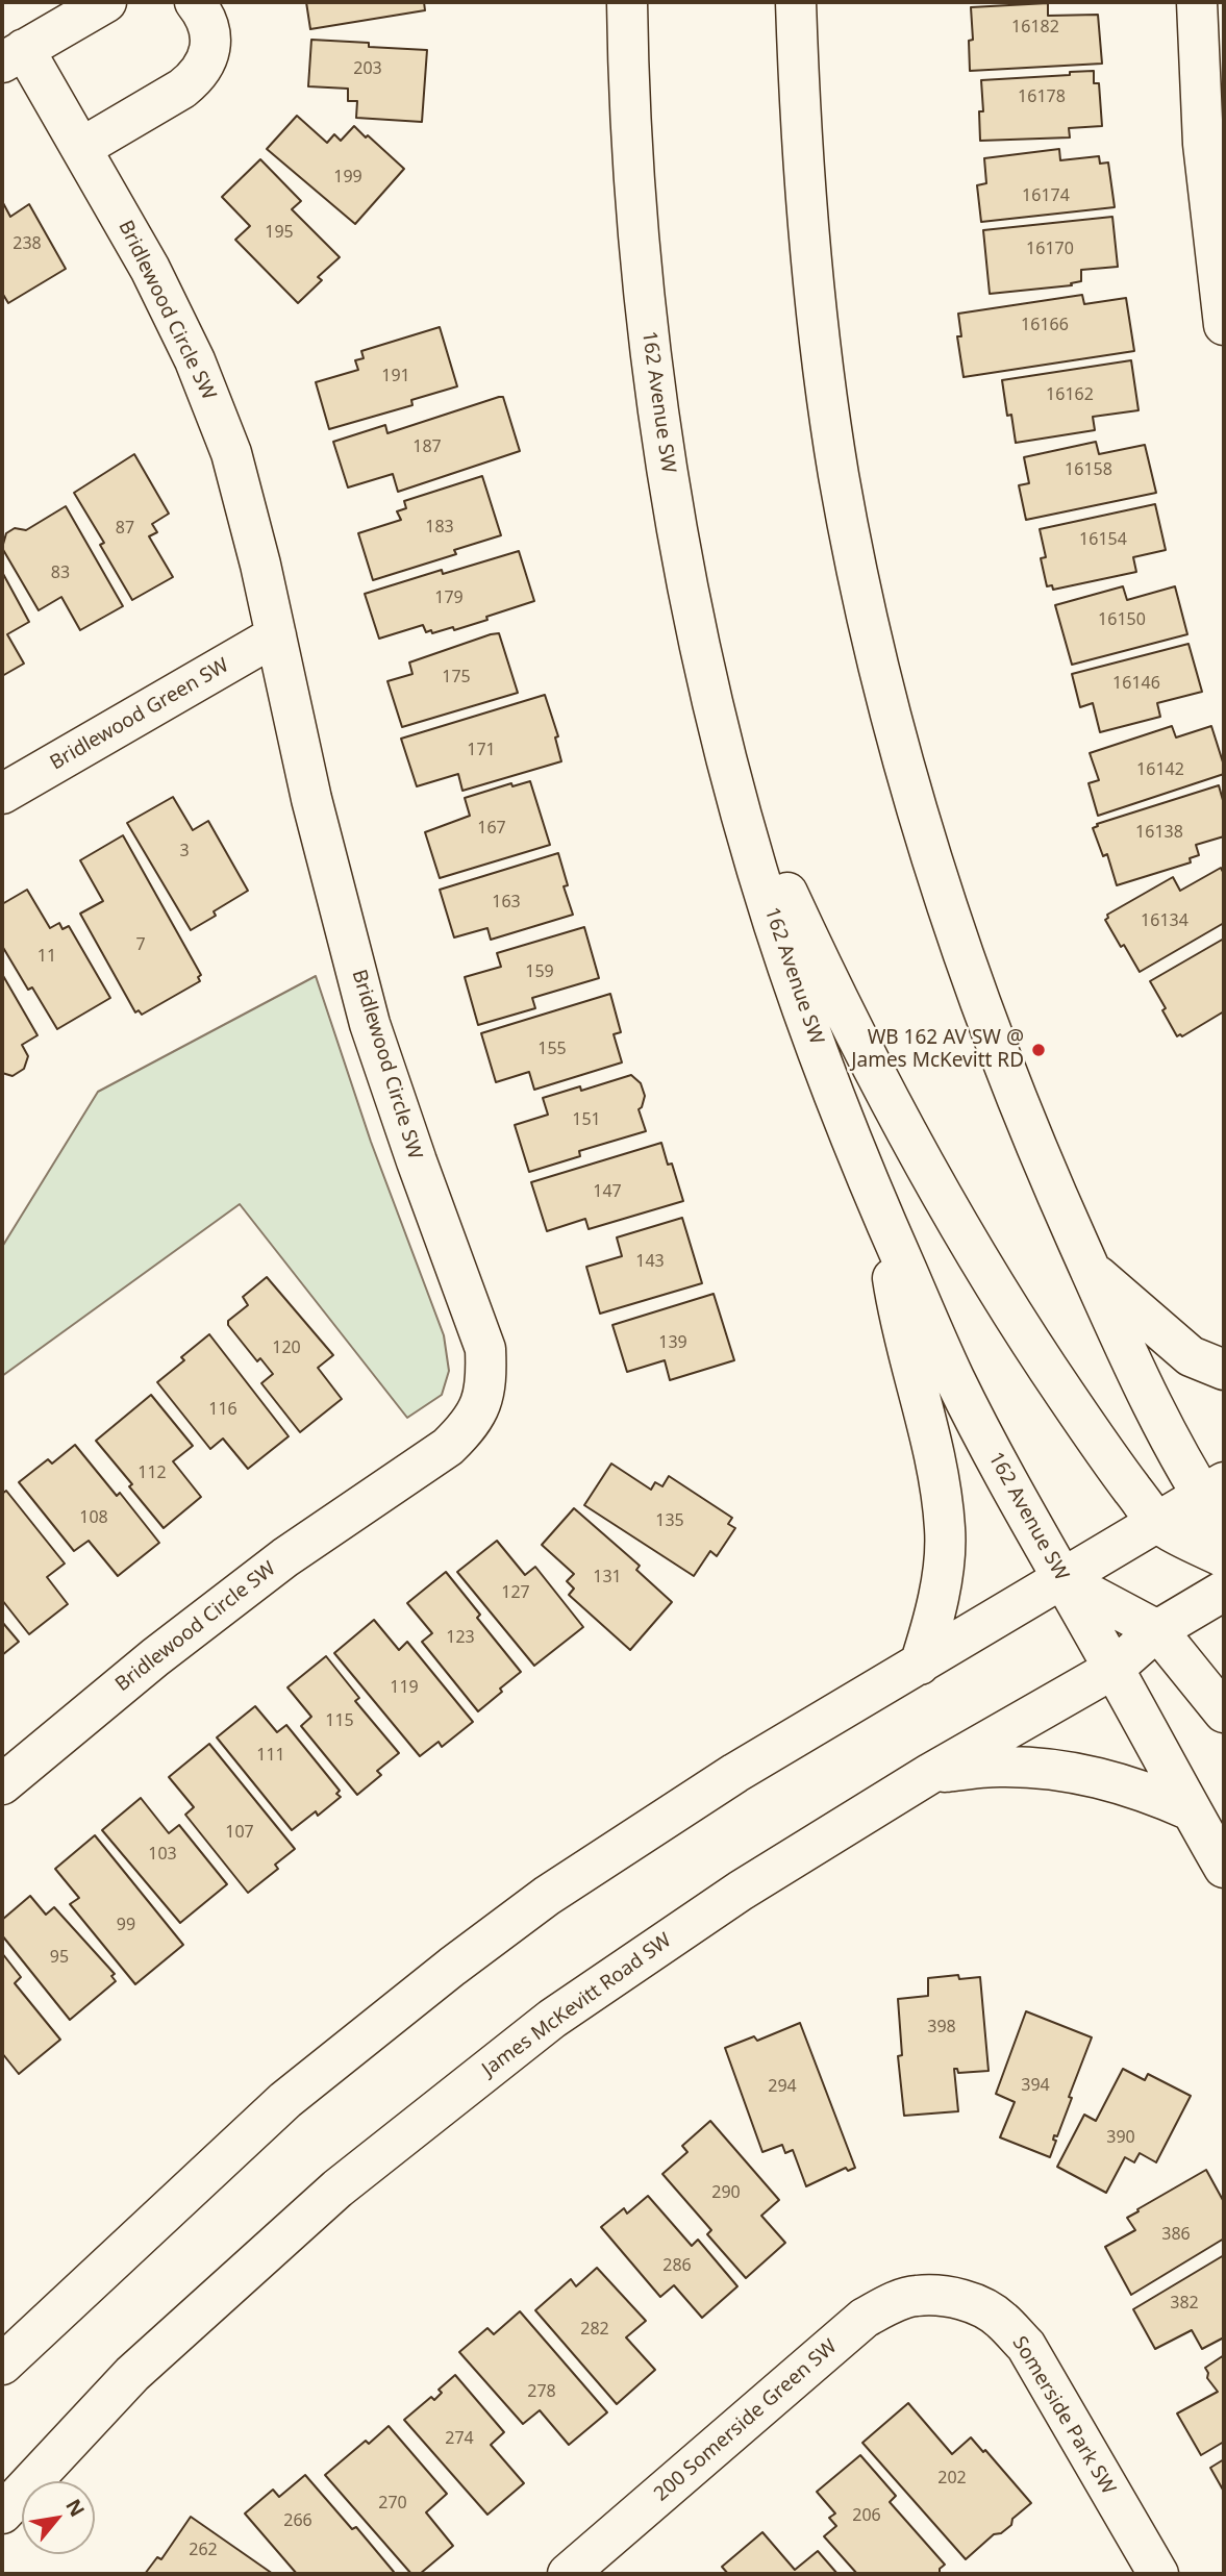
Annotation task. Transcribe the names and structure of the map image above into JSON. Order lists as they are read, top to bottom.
{
  "streets": {
    "main road": [
      "Bridlewood Circle SW",
      "162 Avenue SW",
      "Bridlewood Green SW",
      "James McKevitt Road SW",
      "Somerside Park SW",
      "200 Somerside Green SW"
    ]
  },
  "crossings": [
    ["Bridlewood Circle SW", "Bridlewood Green SW"],
    ["162 Avenue SW", "James McKevitt Road SW"],
    ["Somerside Park SW", "200 Somerside Green SW"]
  ],
  "places": ["WB 162 AV SW @ James McKevitt RD"],
  "house_numbers": [
    "16182",
    "203",
    "16178",
    "199",
    "16174",
    "195",
    "238",
    "16170",
    "16166",
    "191",
    "16162",
    "187",
    "16158",
    "183",
    "87",
    "16154",
    "83",
    "179",
    "16150",
    "175",
    "16146",
    "171",
    "16142",
    "167",
    "16138",
    "3",
    "163",
    "16134",
    "7",
    "11",
    "159",
    "155",
    "151",
    "147",
    "143",
    "139",
    "120",
    "116",
    "112",
    "108",
    "135",
    "131",
    "127",
    "123",
    "119",
    "115",
    "111",
    "107",
    "103",
    "99",
    "95",
    "398",
    "394",
    "294",
    "390",
    "290",
    "386",
    "286",
    "382",
    "282",
    "278",
    "274",
    "202",
    "270",
    "206",
    "266",
    "262"
  ],
  "north": "top right"
}
